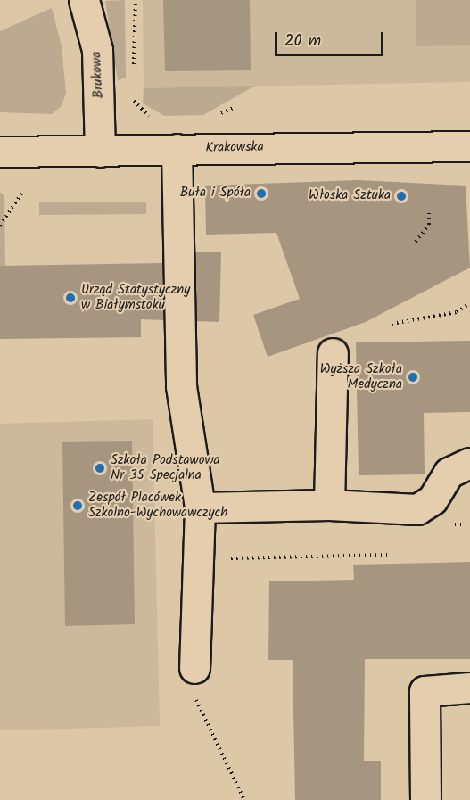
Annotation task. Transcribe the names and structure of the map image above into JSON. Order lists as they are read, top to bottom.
{
  "streets": {
    "street": ["Brukowa", "Krakowska"]
  },
  "crossings": [
    ["Brukowa", "Krakowska"]
  ],
  "places": [
    "Buła i Spóła",
    "Włoska Sztuka",
    "Urząd Statystyczny w Białymstoku",
    "Wyższa Szkoła Medyczna",
    "Szkoła Podstawowa Nr 35 Specjalna",
    "Zespół Placówek Szkolno-Wychowawczych"
  ],
  "scale_bar": "20 m"
}
